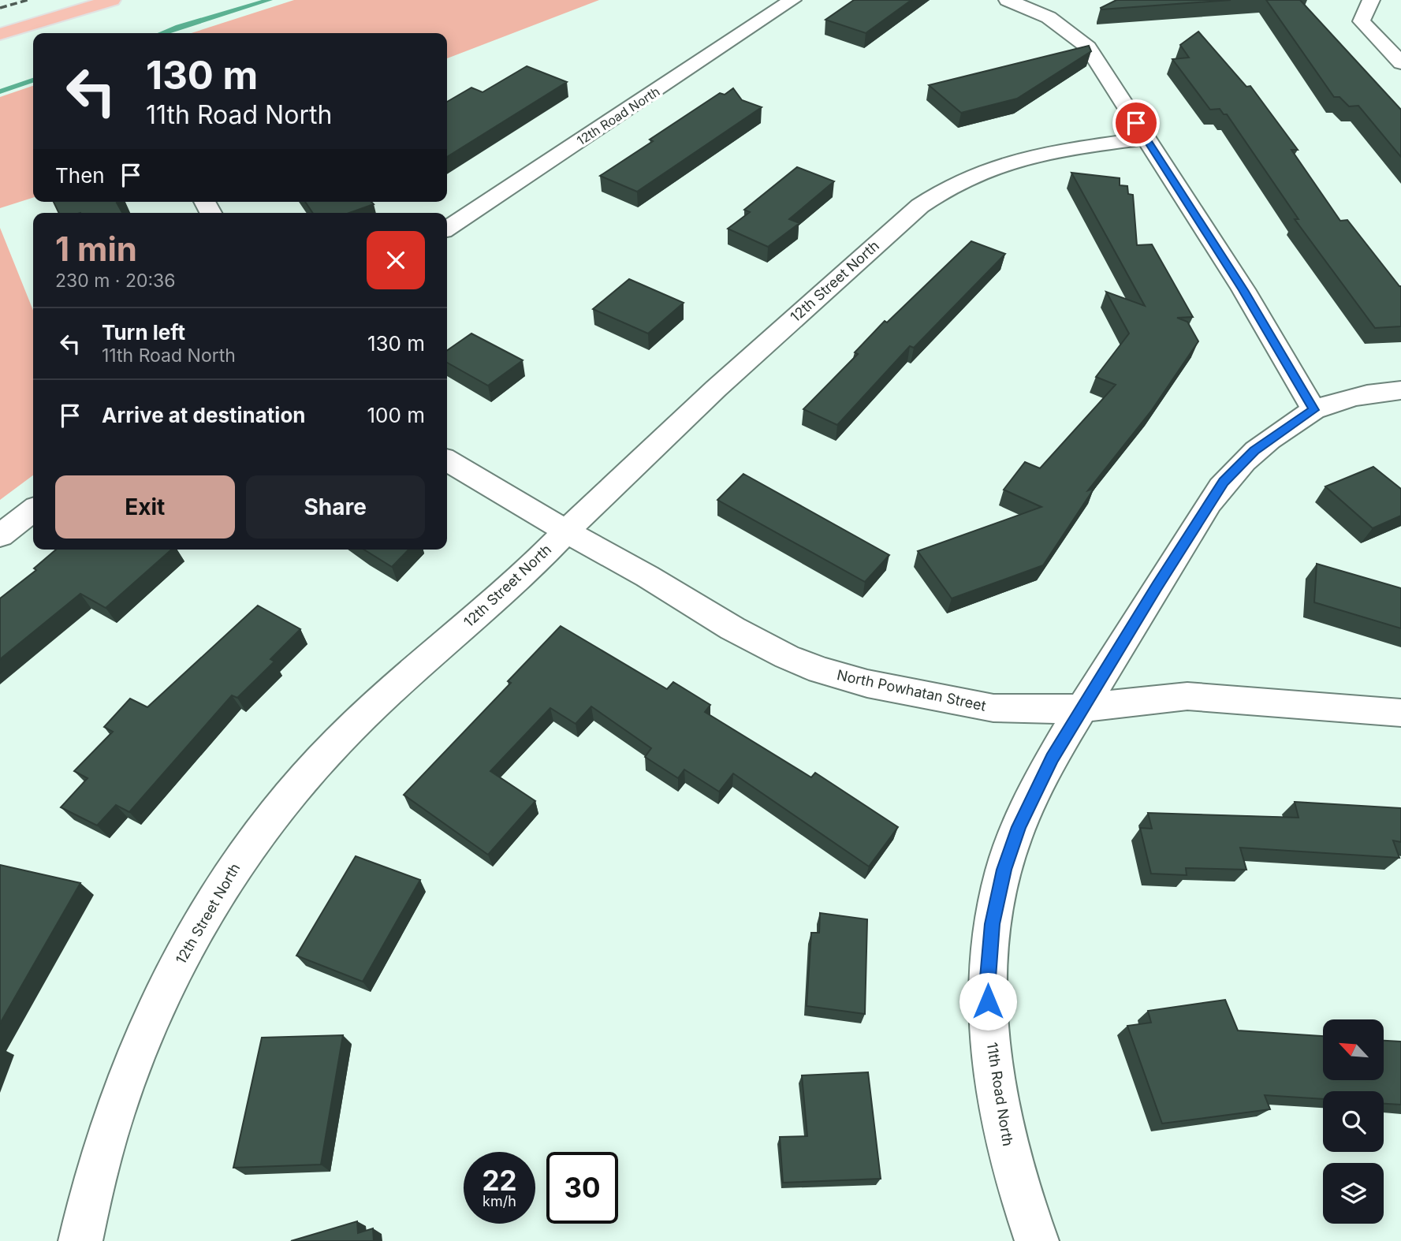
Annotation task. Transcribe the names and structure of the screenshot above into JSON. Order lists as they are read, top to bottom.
{
  "streets": {
    "street": [
      "12th Road North",
      "12th Street North",
      "North Powhatan Street",
      "11th Road North"
    ]
  },
  "crossings": [
    ["12th Street North", "North Powhatan Street"],
    ["North Powhatan Street", "11th Road North"]
  ],
  "north": "top left",
  "page": {
    "turn": ["130 m", "11th Road North"],
    "then": "Then",
    "heading": ["1 min", "230 m · 20:36"],
    "list": [
      {
        "name": "Turn left",
        "note": "11th Road North",
        "value": "130 m"
      },
      {
        "name": "Arrive at destination",
        "value": "100 m"
      }
    ],
    "buttons": ["Exit", "Share"],
    "speed": "22 km/h",
    "limit": "30"
  }
}
